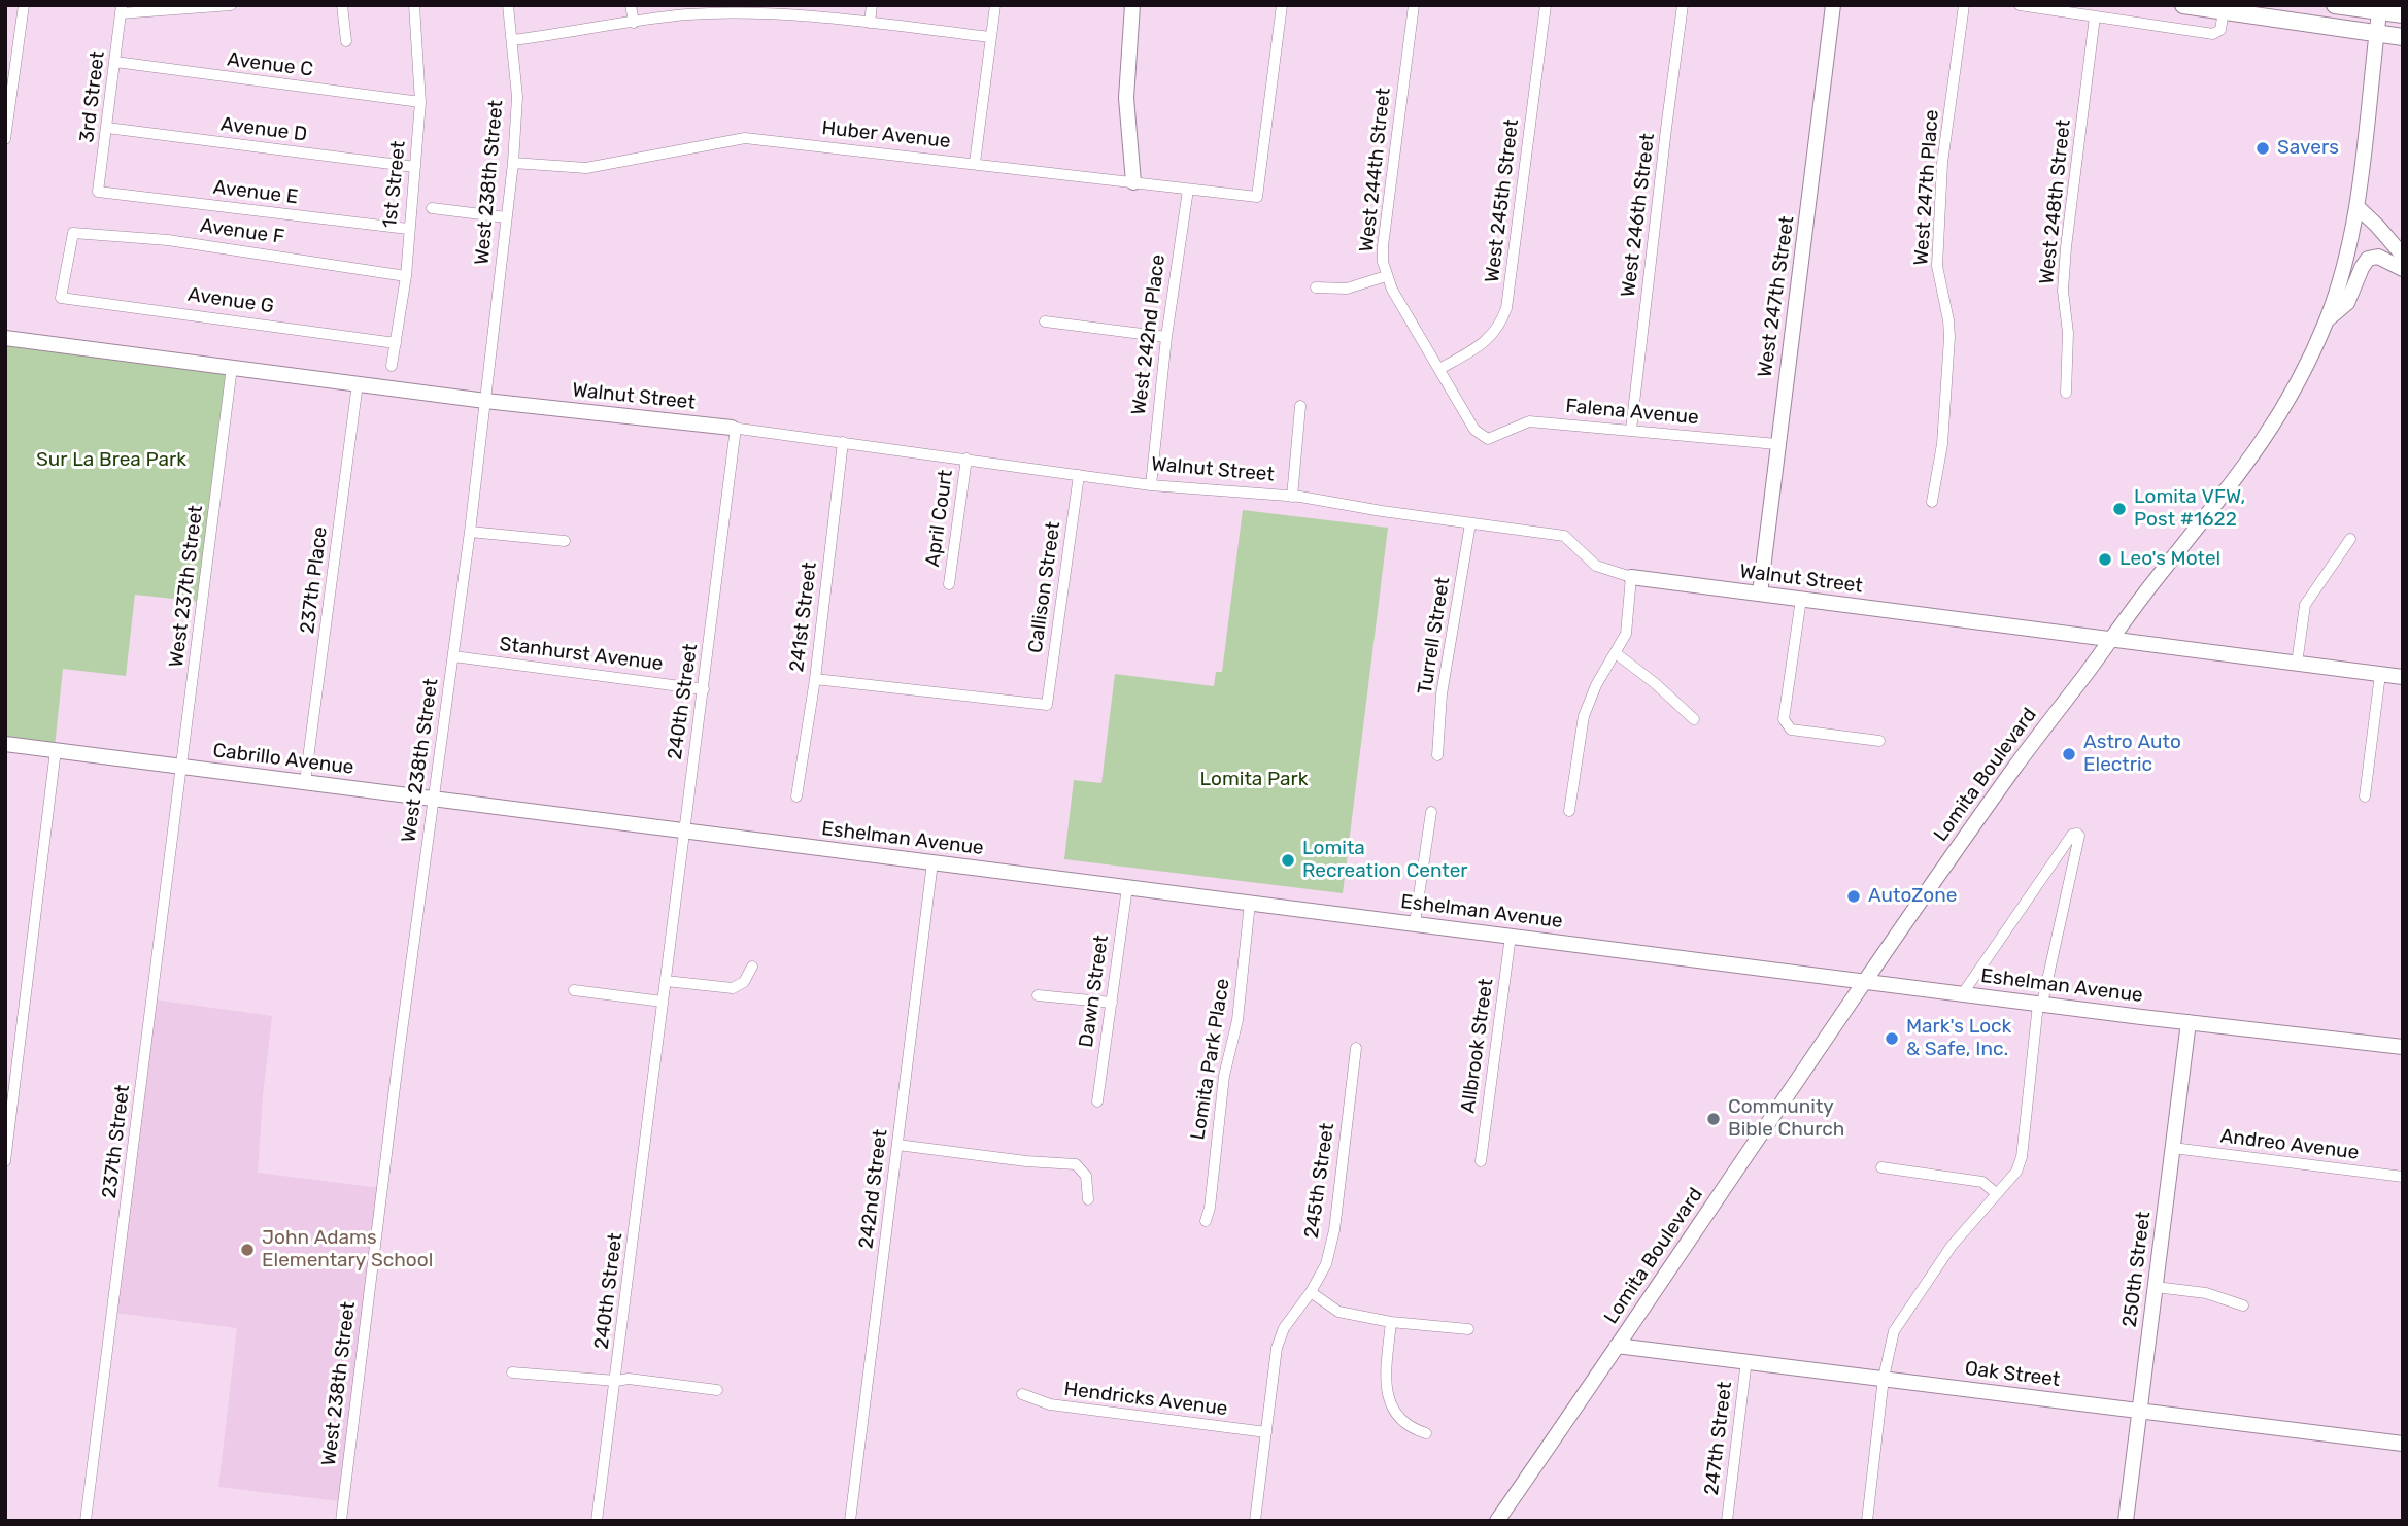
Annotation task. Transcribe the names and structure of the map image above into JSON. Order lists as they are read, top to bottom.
{
  "streets": {
    "street": [
      "Avenue C",
      "3rd Street",
      "Avenue D",
      "Huber Avenue",
      "West 244th Street",
      "West 238th Street",
      "1st Street",
      "West 247th Place",
      "Avenue E",
      "West 245th Street",
      "West 248th Street",
      "West 246th Street",
      "Avenue F",
      "West 247th Street",
      "Avenue G",
      "West 242nd Place",
      "Walnut Street",
      "Falena Avenue",
      "April Court",
      "237th Place",
      "West 237th Street",
      "Callison Street",
      "241st Street",
      "Turrell Street",
      "Stanhurst Avenue",
      "240th Street",
      "Cabrillo Avenue",
      "Lomita Boulevard",
      "Eshelman Avenue",
      "Dawn Street",
      "Allbrook Street",
      "Lomita Park Place",
      "237th Street",
      "Andreo Avenue",
      "245th Street",
      "242nd Street",
      "250th Street",
      "Oak Street",
      "Hendricks Avenue",
      "247th Street"
    ]
  },
  "crossings": [
    ["Avenue C", "3rd Street"],
    ["Avenue C", "1st Street"],
    ["3rd Street", "Avenue D"],
    ["3rd Street", "Avenue E"],
    ["Avenue D", "1st Street"],
    ["Huber Avenue", "West 238th Street"],
    ["Huber Avenue", "West 242nd Place"],
    ["West 244th Street", "West 245th Street"],
    ["West 244th Street", "Falena Avenue"],
    ["West 238th Street", "Walnut Street"],
    ["West 238th Street", "Stanhurst Avenue"],
    ["West 238th Street", "Cabrillo Avenue"],
    ["1st Street", "Avenue E"],
    ["1st Street", "Avenue F"],
    ["1st Street", "Avenue G"],
    ["West 246th Street", "Falena Avenue"],
    ["Avenue F", "Avenue G"],
    ["West 247th Street", "Walnut Street"],
    ["West 247th Street", "Falena Avenue"],
    ["West 242nd Place", "Walnut Street"],
    ["Walnut Street", "April Court"],
    ["Walnut Street", "237th Place"],
    ["Walnut Street", "West 237th Street"],
    ["Walnut Street", "Callison Street"],
    ["Walnut Street", "241st Street"],
    ["Walnut Street", "Turrell Street"],
    ["Walnut Street", "240th Street"],
    ["Walnut Street", "Lomita Boulevard"],
    ["237th Place", "Cabrillo Avenue"],
    ["West 237th Street", "Cabrillo Avenue"],
    ["West 237th Street", "237th Street"],
    ["Callison Street", "241st Street"],
    ["Stanhurst Avenue", "240th Street"],
    ["240th Street", "Eshelman Avenue"],
    ["Cabrillo Avenue", "Eshelman Avenue"],
    ["Cabrillo Avenue", "237th Street"],
    ["Lomita Boulevard", "Eshelman Avenue"],
    ["Lomita Boulevard", "Oak Street"],
    ["Eshelman Avenue", "Dawn Street"],
    ["Eshelman Avenue", "Allbrook Street"],
    ["Eshelman Avenue", "Lomita Park Place"],
    ["Eshelman Avenue", "242nd Street"],
    ["Eshelman Avenue", "250th Street"],
    ["Andreo Avenue", "250th Street"],
    ["245th Street", "Hendricks Avenue"],
    ["250th Street", "Oak Street"],
    ["Oak Street", "247th Street"]
  ],
  "parks": ["Sur La Brea Park", "Lomita Park"],
  "places": [
    "Savers",
    "Lomita VFW, Post #1622",
    "Leo's Motel",
    "Astro Auto Electric",
    "Lomita Recreation Center",
    "AutoZone",
    "Mark's Lock & Safe, Inc.",
    "Community Bible Church",
    "John Adams Elementary School"
  ]
}
